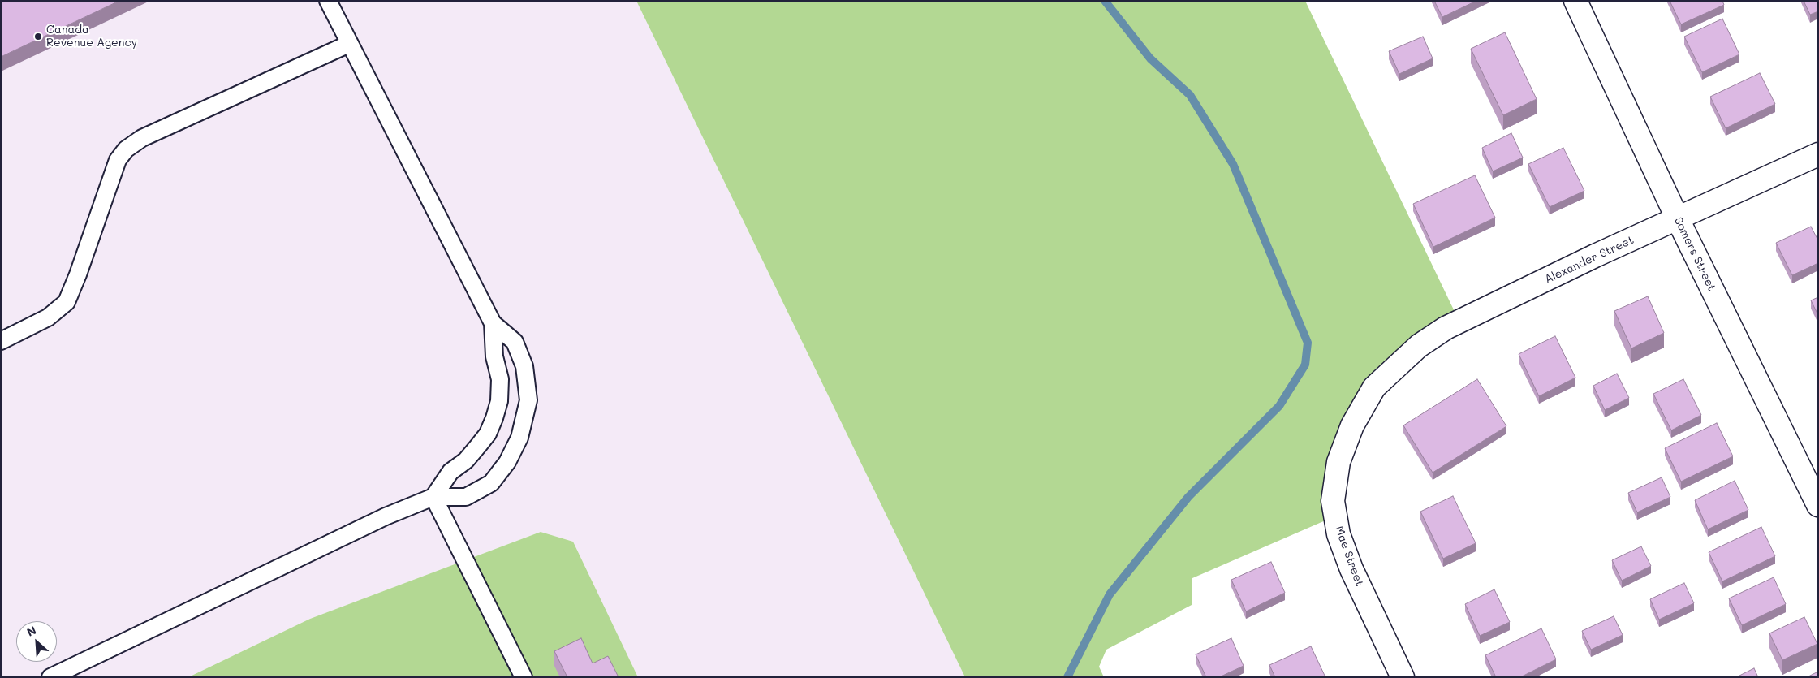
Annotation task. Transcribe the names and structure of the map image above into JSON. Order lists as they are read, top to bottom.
{
  "streets": {
    "street": ["Somers Street", "Alexander Street", "Mae Street"]
  },
  "crossings": [
    ["Somers Street", "Alexander Street"],
    ["Alexander Street", "Mae Street"]
  ],
  "places": ["Canada Revenue Agency"],
  "north": "top left"
}
